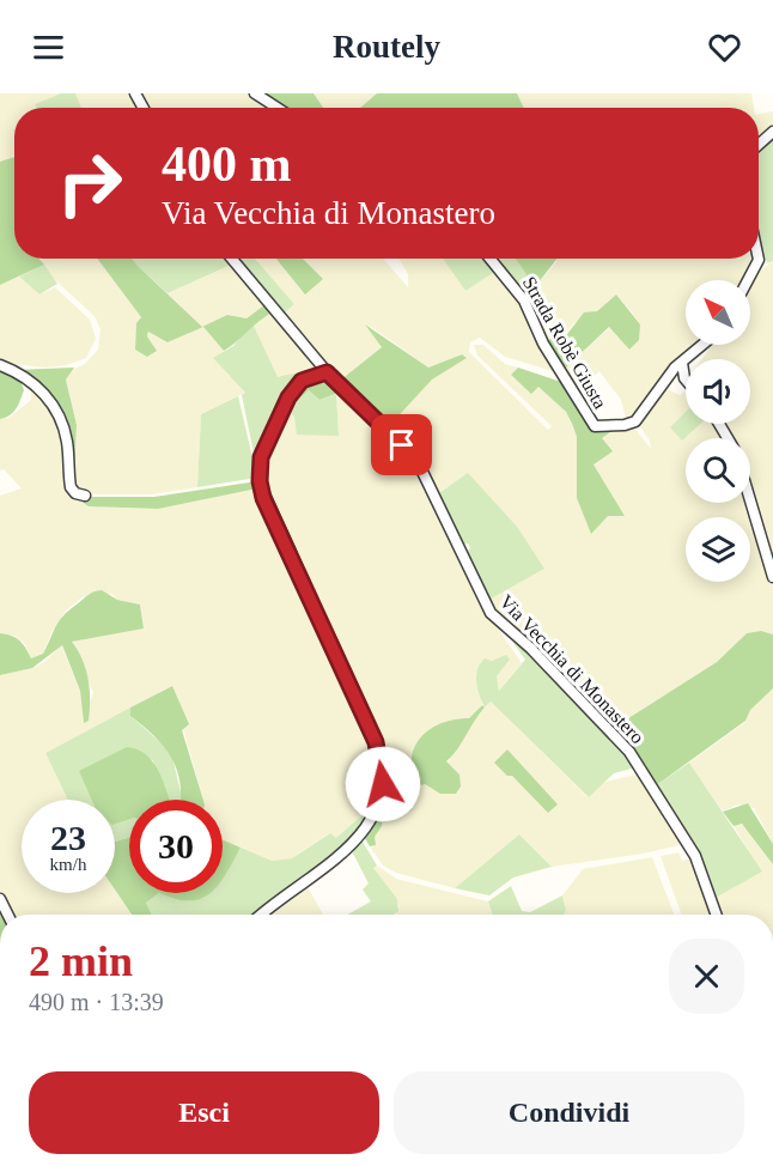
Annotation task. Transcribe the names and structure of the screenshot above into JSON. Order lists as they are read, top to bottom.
{
  "streets": {
    "street": ["Strada Robè Giusta", "Via Vecchia di Monastero"]
  },
  "north": "top left",
  "page": {
    "header": "Routely",
    "turn": ["400 m", "Via Vecchia di Monastero"],
    "speed": "23 km/h",
    "limit": "30",
    "heading": ["2 min", "490 m · 13:39"],
    "buttons": ["Esci", "Condividi"]
  }
}
